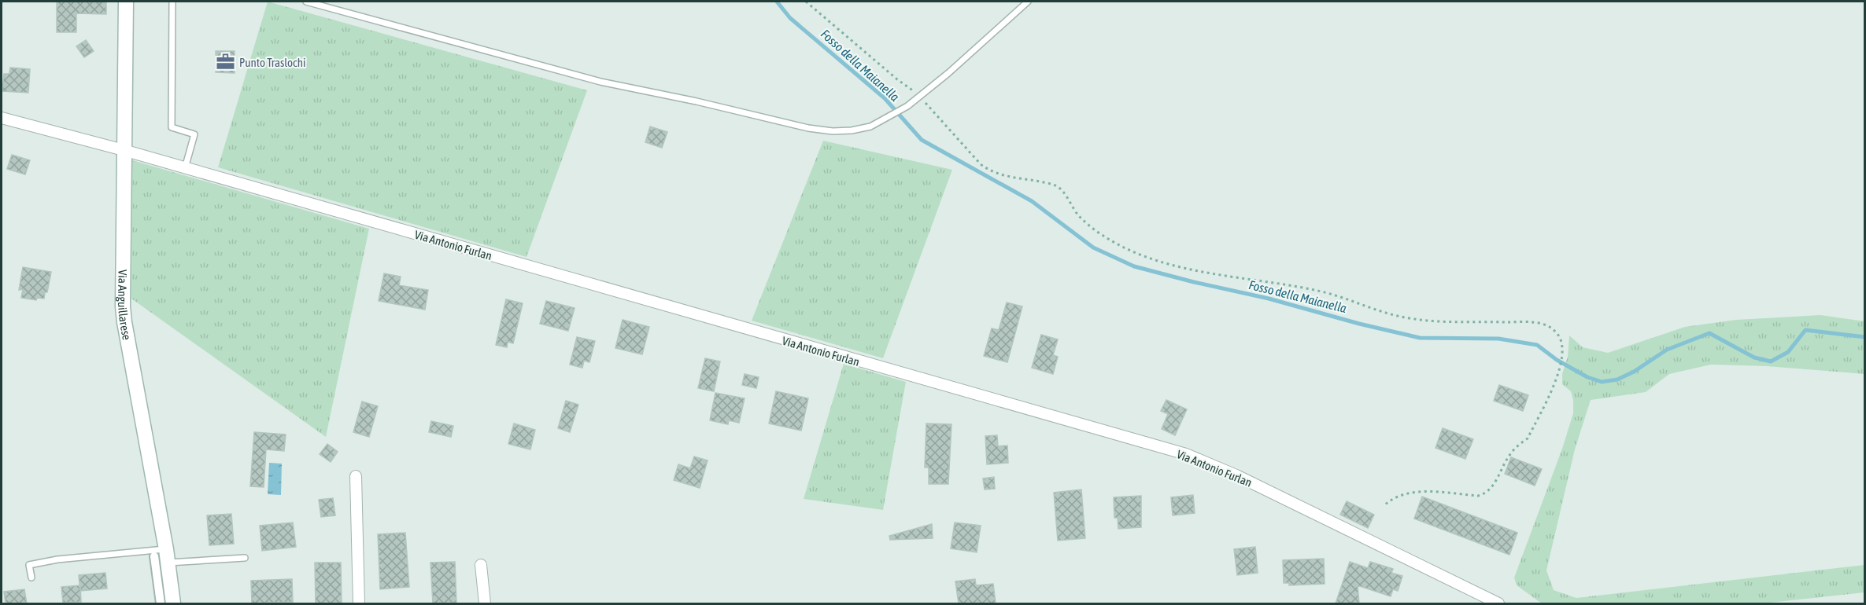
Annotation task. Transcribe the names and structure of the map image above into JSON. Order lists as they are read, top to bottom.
{
  "streets": {
    "main road": ["Via Anguillarese"],
    "street": ["Via Antonio Furlan"]
  },
  "crossings": [
    ["Via Antonio Furlan", "Via Anguillarese"]
  ],
  "water": ["Fosso della Maianella"],
  "places": {
    "office": ["Punto Traslochi"]
  }
}
